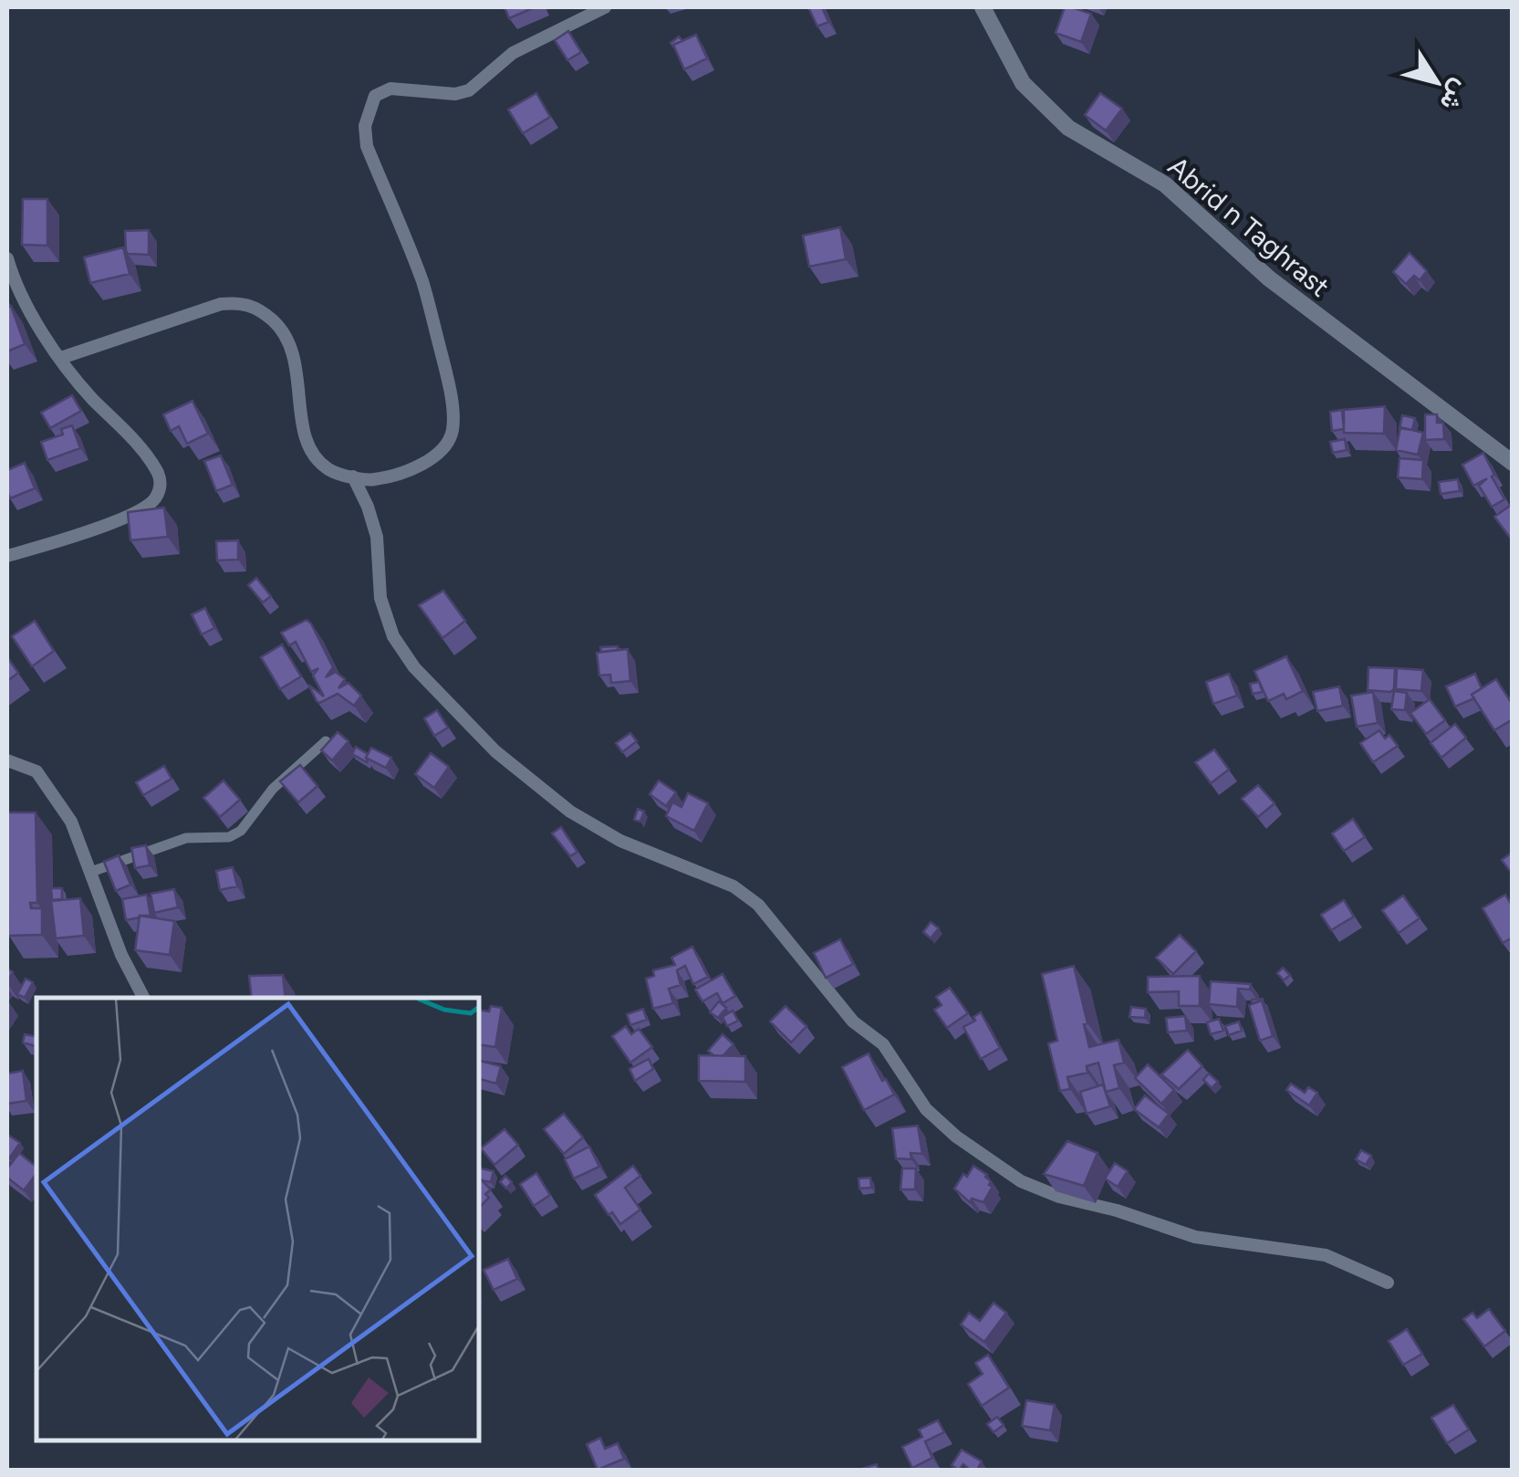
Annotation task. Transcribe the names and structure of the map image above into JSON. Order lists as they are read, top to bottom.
{
  "streets": {
    "street": ["Abrid n Taghrast"]
  },
  "north": "bottom right"
}
